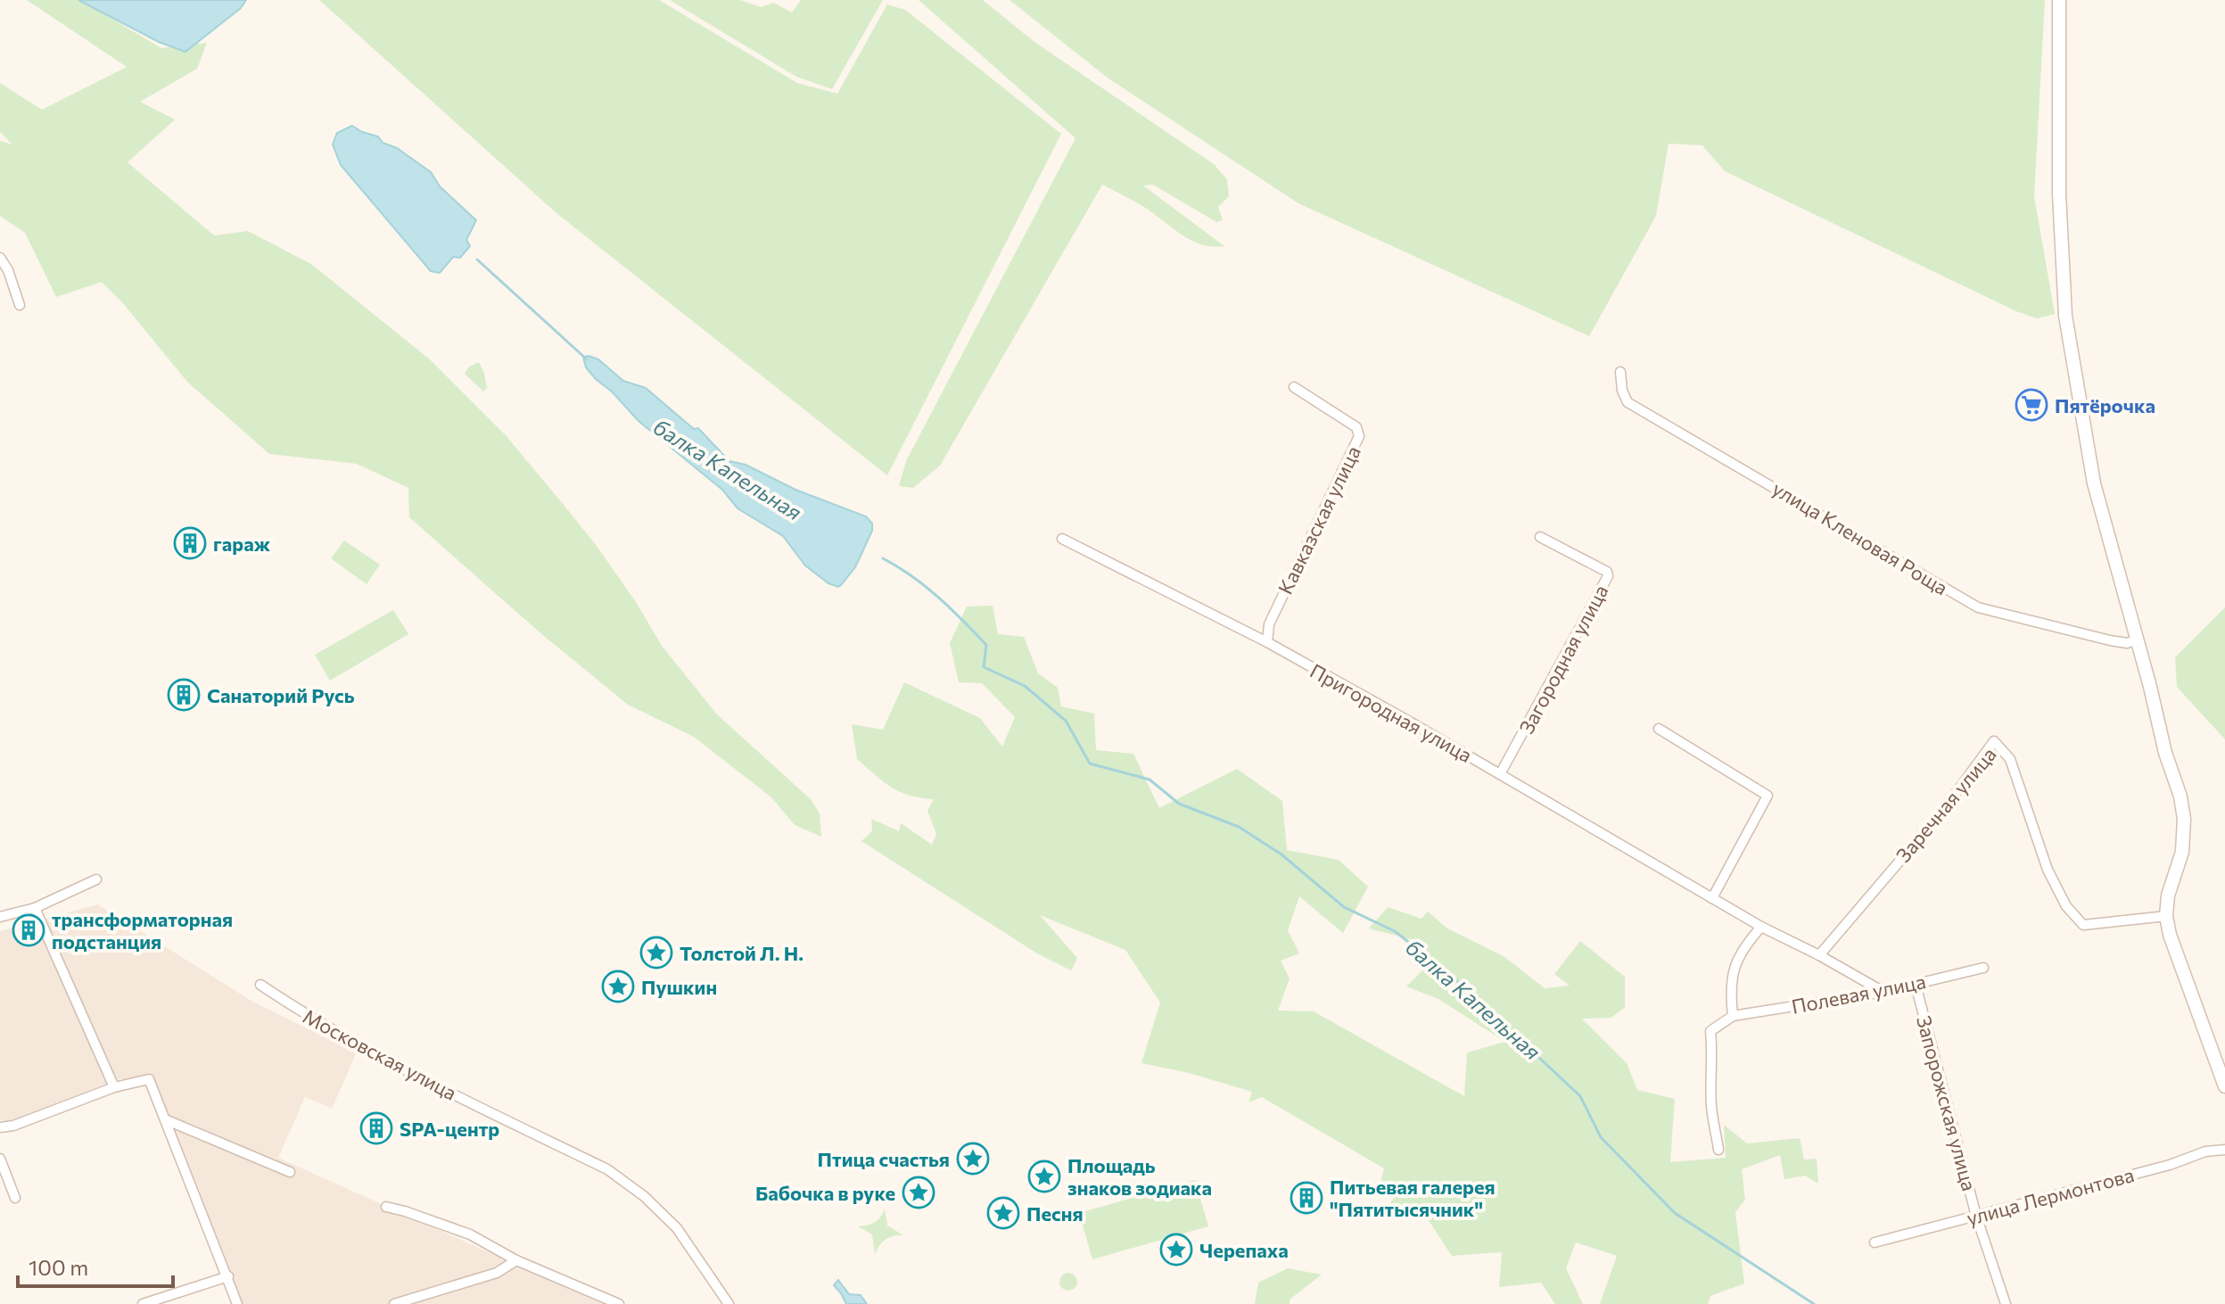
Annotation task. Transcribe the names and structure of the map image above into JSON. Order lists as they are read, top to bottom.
{
  "streets": {
    "street": [
      "Кавказская улица",
      "улица Кленовая Роща",
      "Загородная улица",
      "Пригородная улица",
      "Заречная улица",
      "Полевая улица",
      "Московская улица",
      "Запорожская улица",
      "улица Лермонтова"
    ]
  },
  "crossings": [
    ["Кавказская улица", "Пригородная улица"],
    ["Загородная улица", "Пригородная улица"],
    ["Пригородная улица", "Заречная улица"],
    ["Пригородная улица", "Полевая улица"],
    ["Полевая улица", "Запорожская улица"],
    ["Запорожская улица", "улица Лермонтова"]
  ],
  "water": ["балка Капельная"],
  "places": {
    "supermarket": ["Пятёрочка"],
    "building": [
      "гараж",
      "Санаторий Русь",
      "трансформаторная подстанция",
      "SPA-центр",
      "Питьевая галерея \"Пятитысячник\""
    ],
    "place": [
      "Толстой Л. Н.",
      "Пушкин",
      "Птица счастья",
      "Площадь знаков зодиака",
      "Бабочка в руке",
      "Песня",
      "Черепаха"
    ]
  },
  "scale_bar": "100 m"
}
